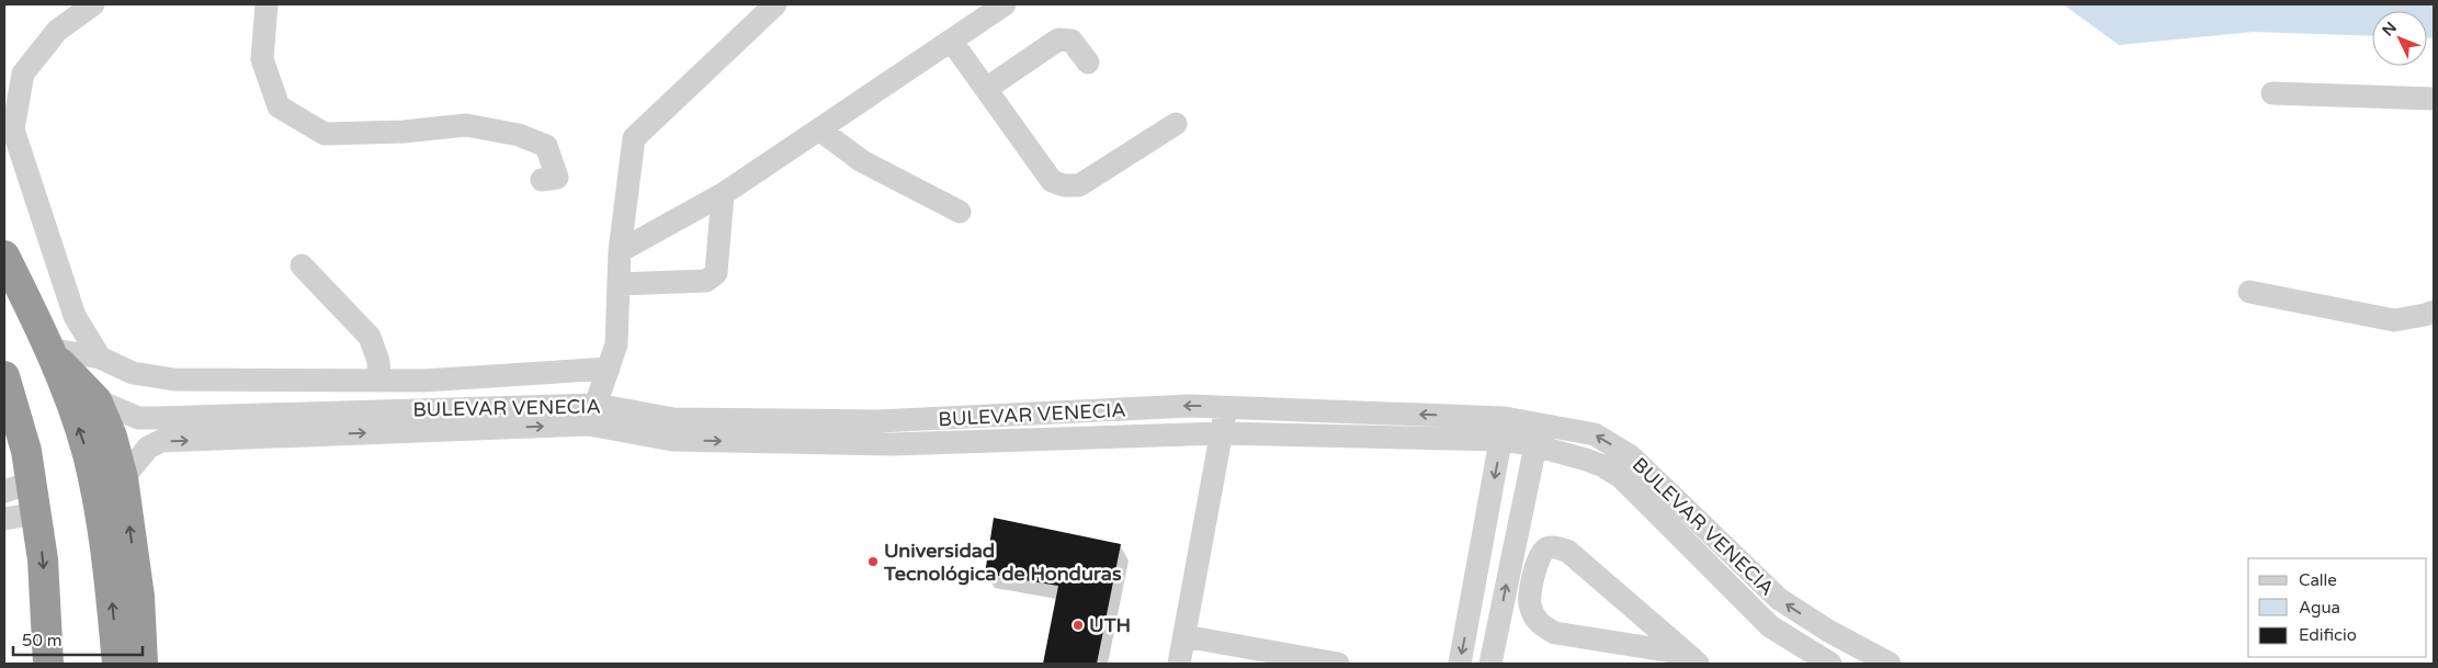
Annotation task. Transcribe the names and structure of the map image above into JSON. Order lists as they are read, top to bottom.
{
  "streets": {
    "street": ["BULEVAR VENECIA"]
  },
  "places": ["Universidad Tecnológica de Honduras", "UTH"],
  "legend": ["Calle", "Agua", "Edificio"],
  "scale_bar": "50 m",
  "north": "top left"
}
